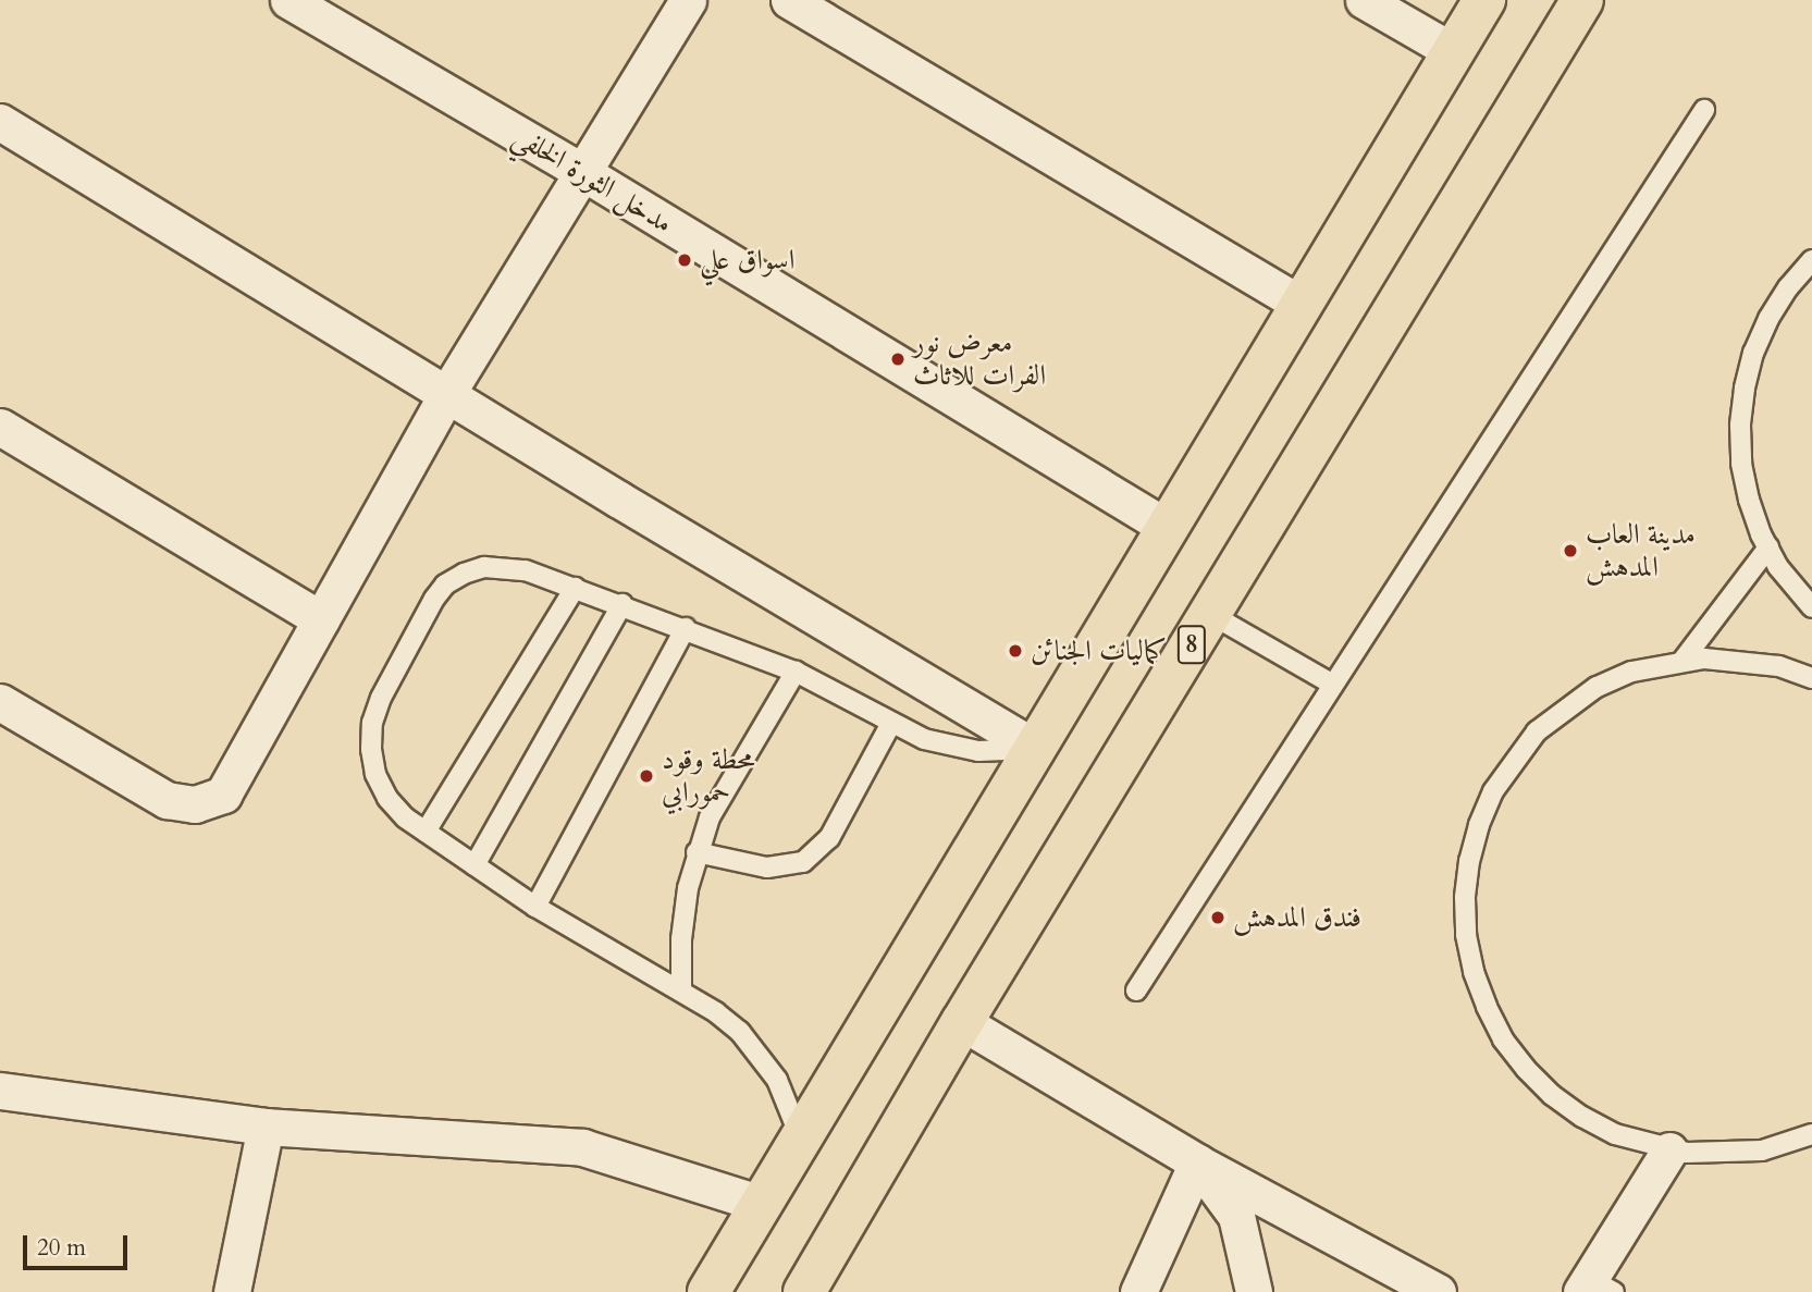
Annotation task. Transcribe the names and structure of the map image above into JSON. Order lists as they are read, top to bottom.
{
  "streets": {
    "highway": ["8"],
    "street": ["مدخل الثورة الخلفي"]
  },
  "places": [
    "اسواق علي",
    "معرض نور الفرات للاثاث",
    "مدينة العاب المدهش",
    "كماليات الجنائن",
    "محطة وقود حمورابي",
    "فندق المدهش"
  ],
  "scale_bar": "20 m"
}
